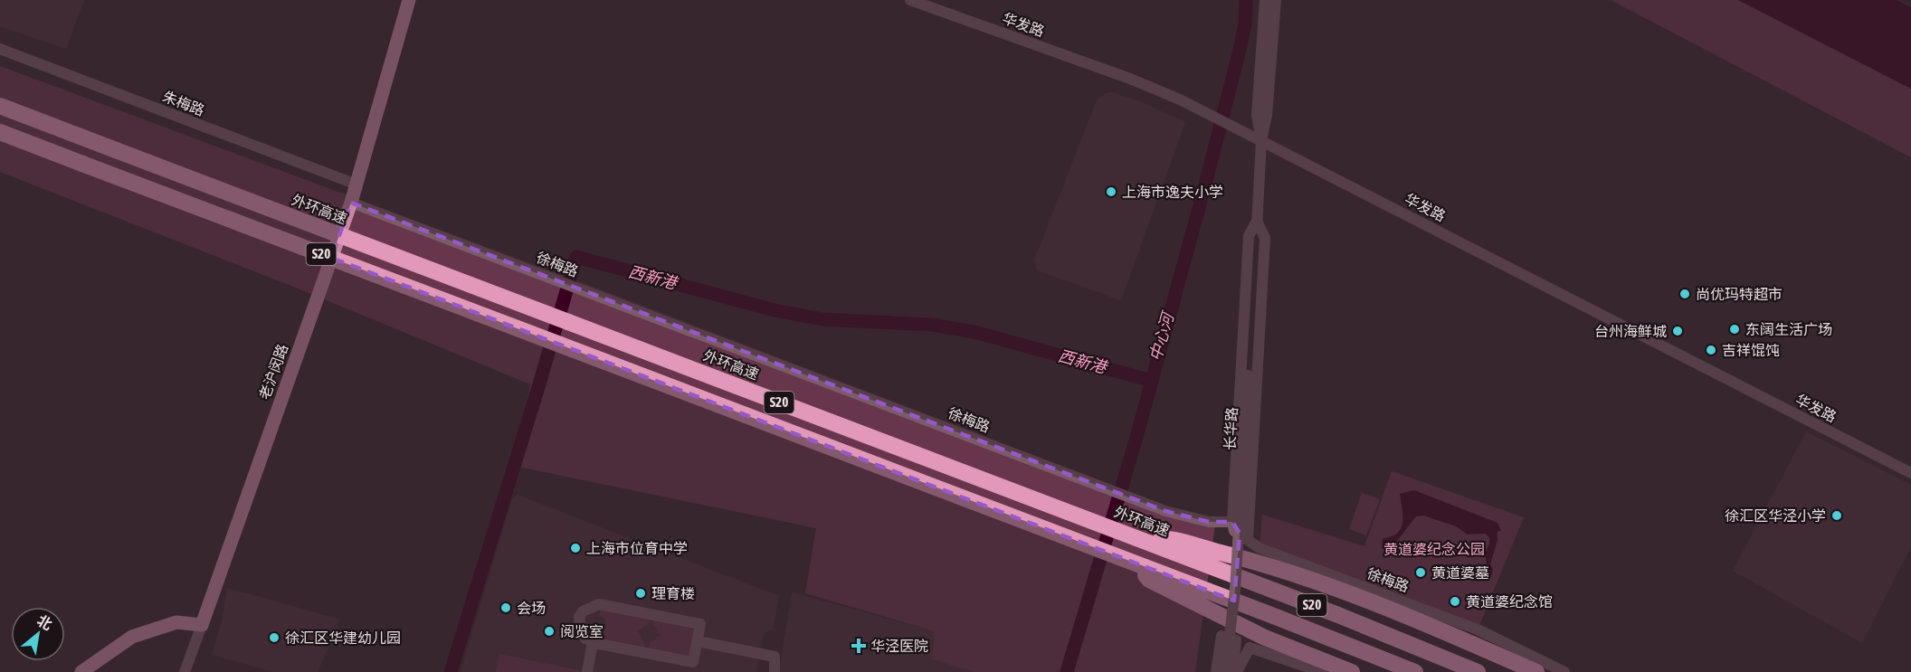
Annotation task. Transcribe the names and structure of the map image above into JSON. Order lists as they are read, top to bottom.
{
  "streets": {
    "highway": ["外环高速", "S20"],
    "main road": ["老沪闵路"],
    "street": [
      "华发路",
      "朱梅路",
      "徐梅路",
      "长华路"
    ]
  },
  "crossings": [
    ["华发路", "长华路"],
    ["朱梅路", "老沪闵路"],
    ["徐梅路", "老沪闵路"],
    ["徐梅路", "长华路"]
  ],
  "water": ["西新港", "中心河"],
  "parks": ["黄道婆纪念公园"],
  "places": {
    "other": [
      "上海市逸夫小学",
      "尚优玛特超市",
      "东阔生活广场",
      "台州海鲜城",
      "吉祥馄饨",
      "徐汇区华泾小学",
      "上海市位育中学",
      "黄道婆墓",
      "理育楼",
      "黄道婆纪念馆",
      "会场",
      "阅览室",
      "徐汇区华建幼儿园"
    ],
    "health": ["华泾医院"]
  },
  "north": "top right"
}
